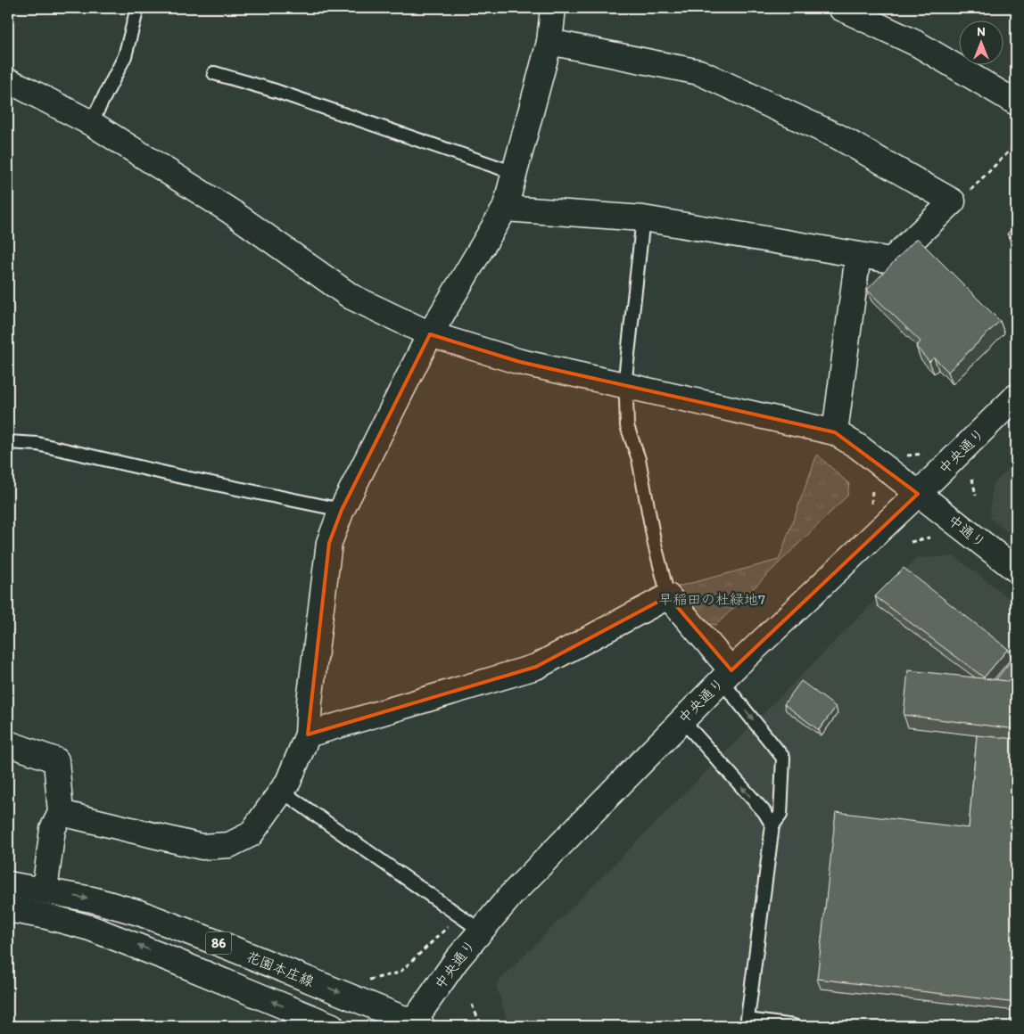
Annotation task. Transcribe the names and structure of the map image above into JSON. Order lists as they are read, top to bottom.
{
  "streets": {
    "street": [
      "中央通り",
      "中通り",
      "86",
      "花園本庄線"
    ]
  },
  "crossings": [
    ["中央通り", "中通り"],
    ["中央通り", "花園本庄線"]
  ],
  "parks": ["早稲田の杜緑地7"],
  "north": "top"
}
